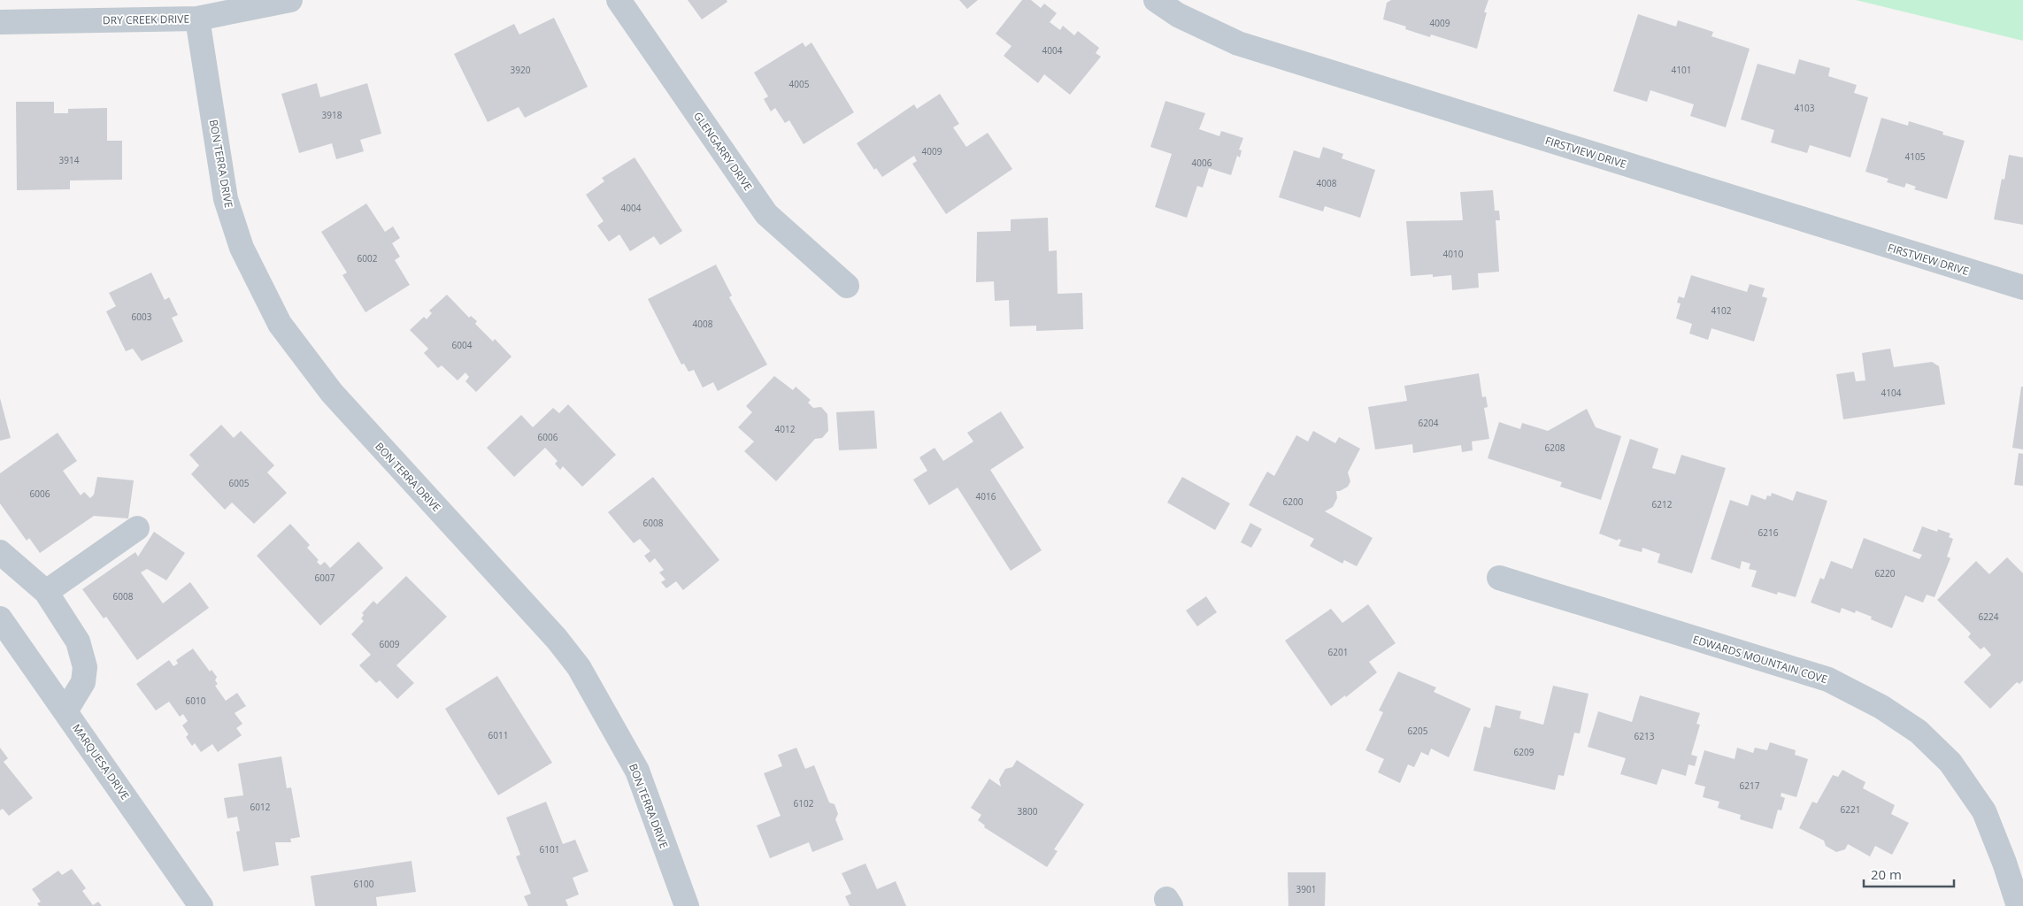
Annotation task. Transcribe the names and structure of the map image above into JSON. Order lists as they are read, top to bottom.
{
  "streets": {
    "street": [
      "DRY CREEK DRIVE",
      "GLENGARRY DRIVE",
      "FIRSTVIEW DRIVE",
      "BON TERRA DRIVE",
      "EDWARDS MOUNTAIN COVE",
      "MARQUESA DRIVE"
    ]
  },
  "crossings": [
    ["DRY CREEK DRIVE", "BON TERRA DRIVE"]
  ],
  "house_numbers": [
    "4009",
    "4004",
    "3920",
    "4101",
    "4005",
    "4103",
    "3918",
    "4009",
    "4105",
    "3914",
    "4006",
    "4008",
    "4004",
    "4010",
    "6002",
    "4102",
    "6003",
    "4008",
    "6004",
    "4104",
    "6204",
    "4012",
    "6006",
    "6208",
    "6005",
    "6006",
    "4016",
    "6200",
    "6212",
    "6008",
    "6216",
    "6220",
    "6007",
    "6008",
    "6224",
    "6009",
    "6201",
    "6010",
    "6205",
    "6011",
    "6213",
    "6209",
    "6217",
    "6102",
    "6012",
    "6221",
    "3800",
    "6101",
    "6100",
    "3901"
  ],
  "scale_bar": "20 m"
}
